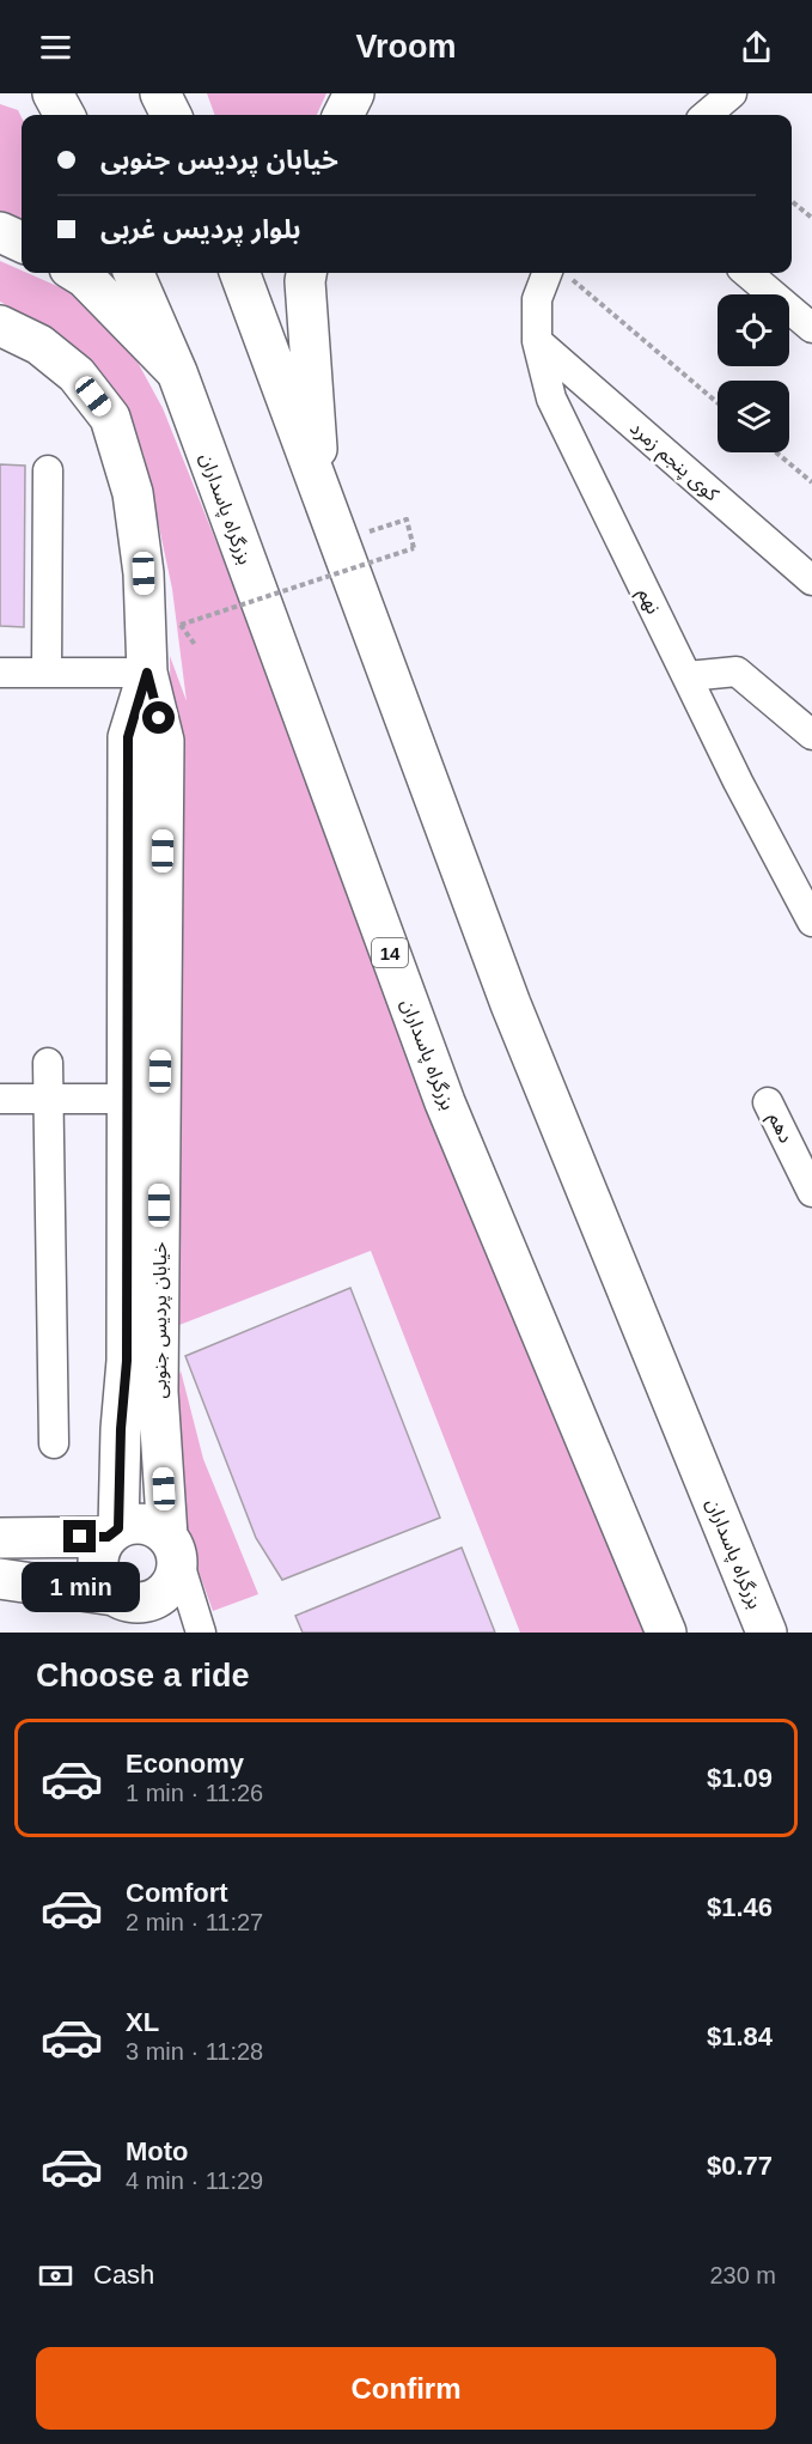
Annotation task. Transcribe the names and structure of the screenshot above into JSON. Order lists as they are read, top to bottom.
{
  "streets": {
    "main road": ["بزرگراه پاسداران", "14", "خیابان پردیس جنوبی"],
    "street": ["کوی پنجم زمرد", "نهم", "دهم"]
  },
  "crossings": [
    ["کوی پنجم زمرد", "نهم"]
  ],
  "page": {
    "header": "Vroom",
    "banner": ["خیابان پردیس جنوبی", "بلوار پردیس غربی"],
    "bubble": "1 min",
    "heading": "Choose a ride",
    "list": [
      {
        "name": "Economy",
        "note": "1 min · 11:26",
        "value": "$1.09"
      },
      {
        "name": "Comfort",
        "note": "2 min · 11:27",
        "value": "$1.46"
      },
      {
        "name": "XL",
        "note": "3 min · 11:28",
        "value": "$1.84"
      },
      {
        "name": "Moto",
        "note": "4 min · 11:29",
        "value": "$0.77"
      }
    ],
    "pay": ["Cash", "230 m"],
    "buttons": "Confirm"
  }
}
